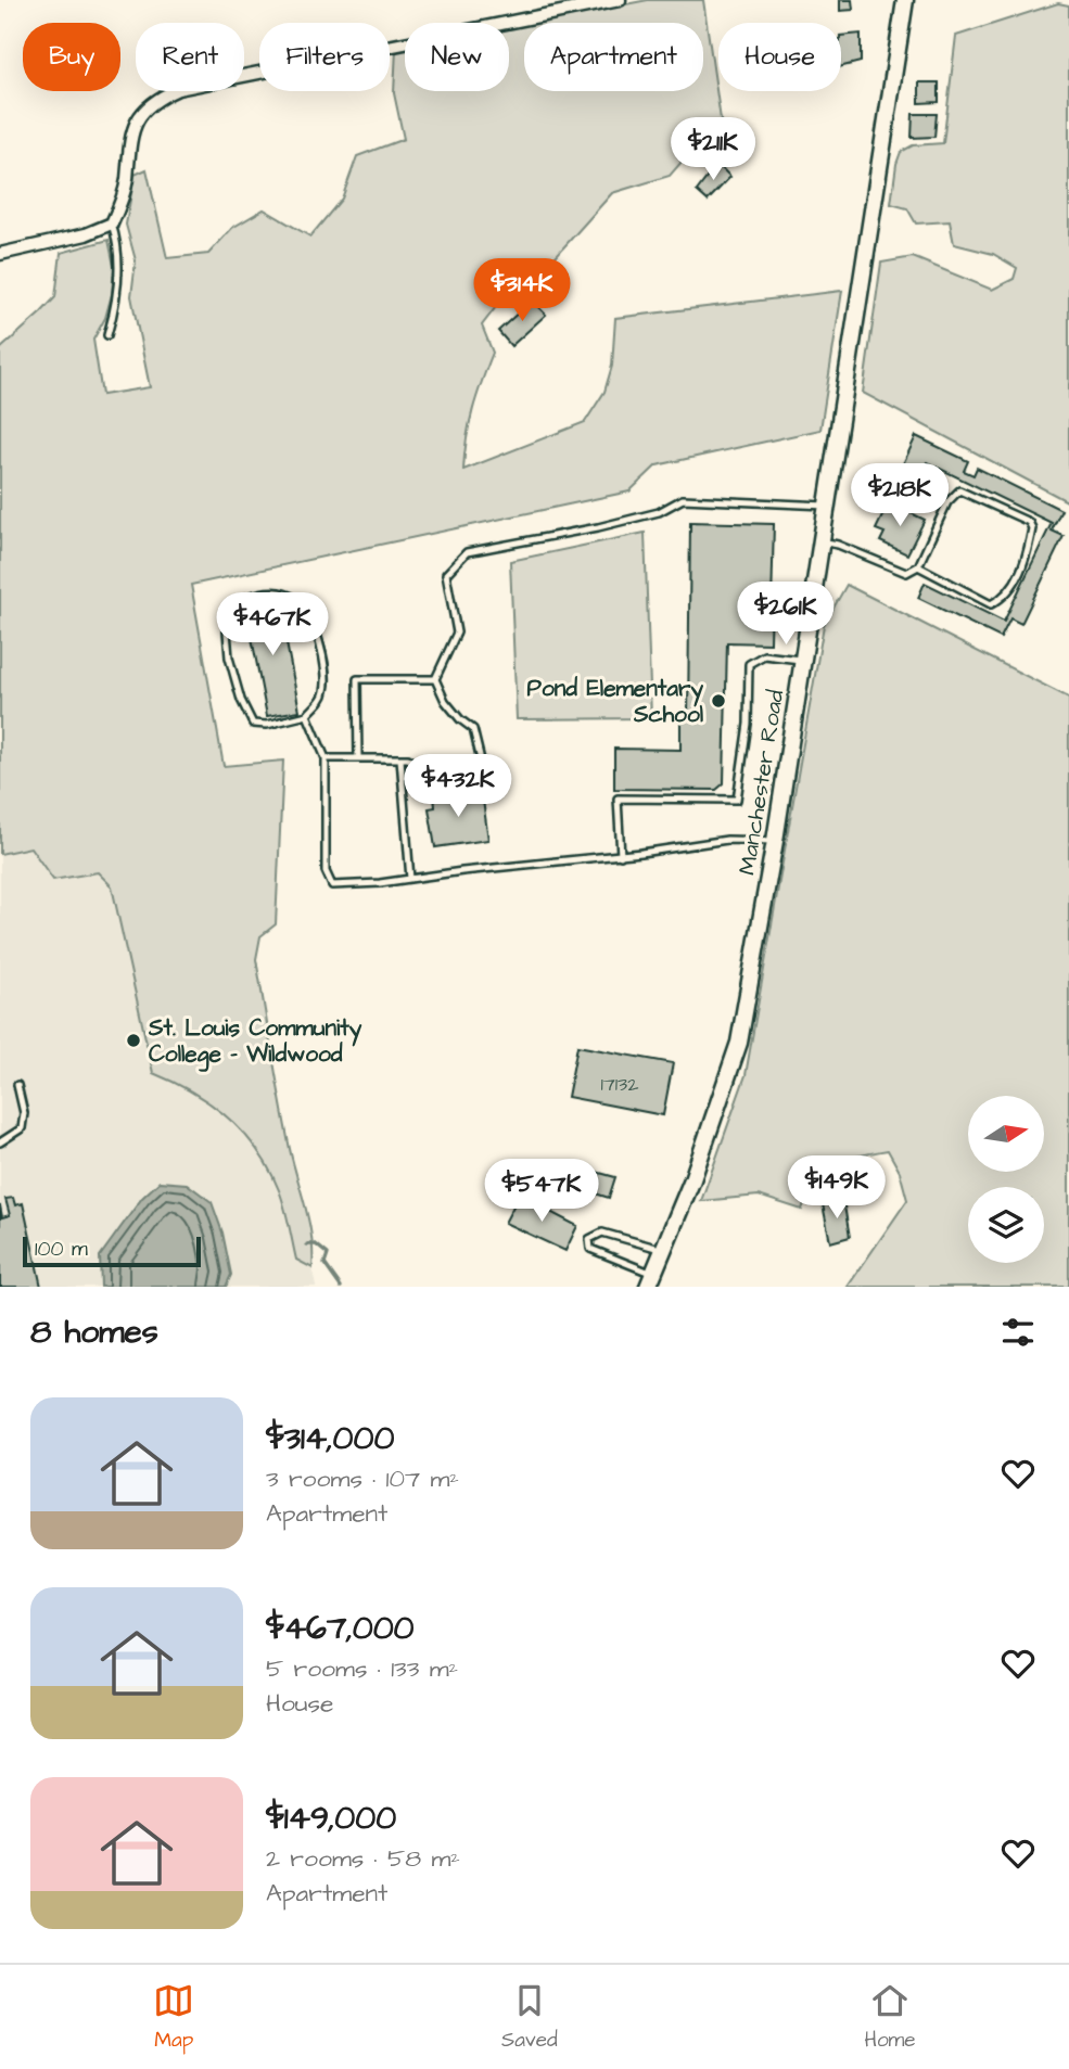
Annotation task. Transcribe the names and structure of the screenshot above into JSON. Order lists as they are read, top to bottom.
{
  "streets": {
    "street": ["Manchester Road"]
  },
  "places": ["Pond Elementary School", "St. Louis Community College - Wildwood"],
  "house_numbers": ["17132"],
  "scale_bar": "100 m",
  "north": "right",
  "page": {
    "chip": [
      "Buy",
      "Rent",
      "Filters",
      "New",
      "Apartment",
      "House"
    ],
    "price": [
      "$211K",
      "$314K",
      "$218K",
      "$261K",
      "$467K",
      "$432K",
      "$149K",
      "$547K"
    ],
    "scale": "100 m",
    "heading": "8 homes",
    "list": [
      {
        "name": "$314,000",
        "note": "3 rooms · 107 m² · Apartment"
      },
      {
        "name": "$467,000",
        "note": "5 rooms · 133 m² · House"
      },
      {
        "name": "$149,000",
        "note": "2 rooms · 58 m² · Apartment"
      }
    ],
    "tabs": ["Map", "Saved", "Home"]
  }
}
